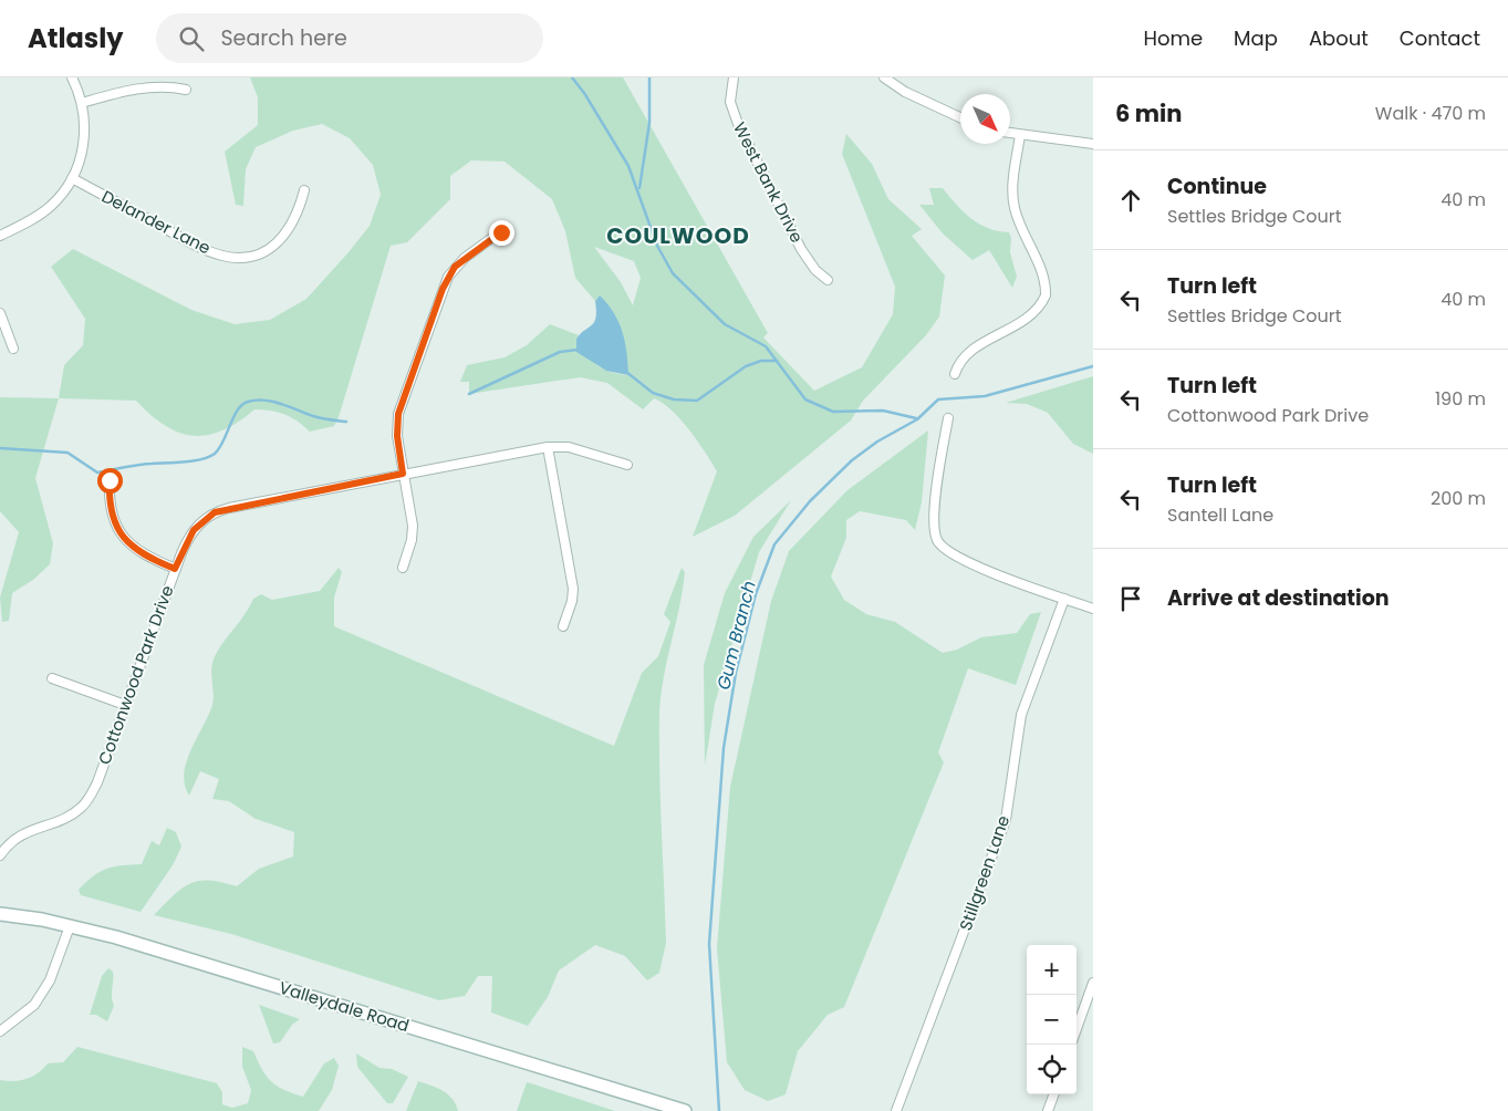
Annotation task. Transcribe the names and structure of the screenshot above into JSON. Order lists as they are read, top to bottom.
{
  "streets": {
    "street": [
      "West Bank Drive",
      "Delander Lane",
      "Cottonwood Park Drive",
      "Stillgreen Lane",
      "Valleydale Road"
    ]
  },
  "districts": ["COULWOOD"],
  "water": ["Gum Branch"],
  "north": "bottom right",
  "page": {
    "header": "Atlasly",
    "search": "Search here",
    "nav": [
      "Home",
      "Map",
      "About",
      "Contact"
    ],
    "heading": ["6 min", "Walk · 470 m"],
    "list": [
      ["Continue", "Settles Bridge Court", "40 m"],
      ["Turn left", "Settles Bridge Court", "40 m"],
      ["Turn left", "Cottonwood Park Drive", "190 m"],
      ["Turn left", "Santell Lane", "200 m"],
      "Arrive at destination"
    ],
    "map_buttons": ["+", "−"]
  }
}
